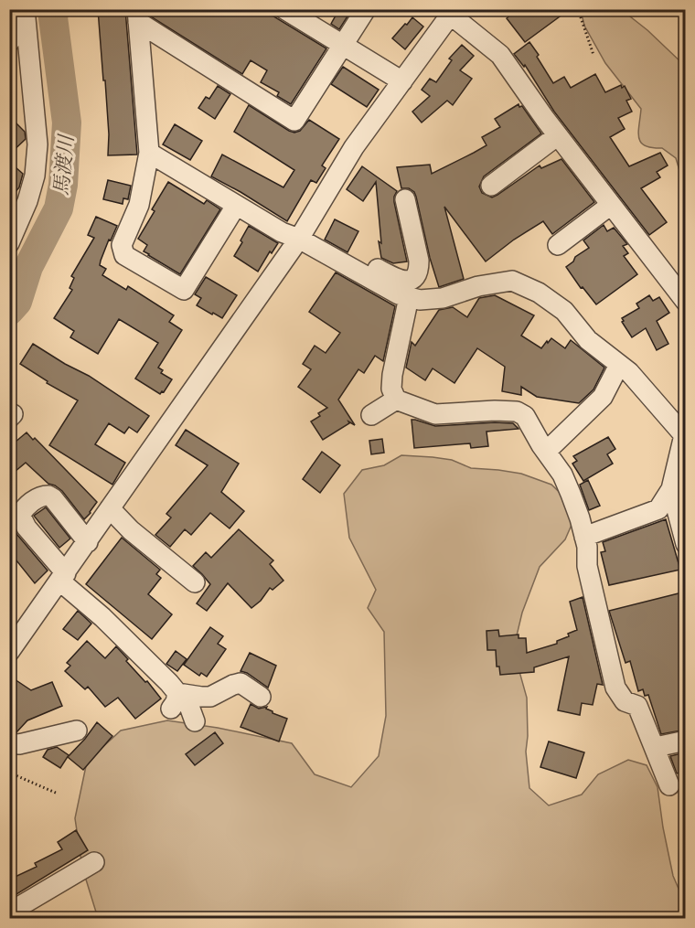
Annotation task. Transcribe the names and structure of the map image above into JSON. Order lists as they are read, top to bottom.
{
  "water": ["馬渡川"]
}
